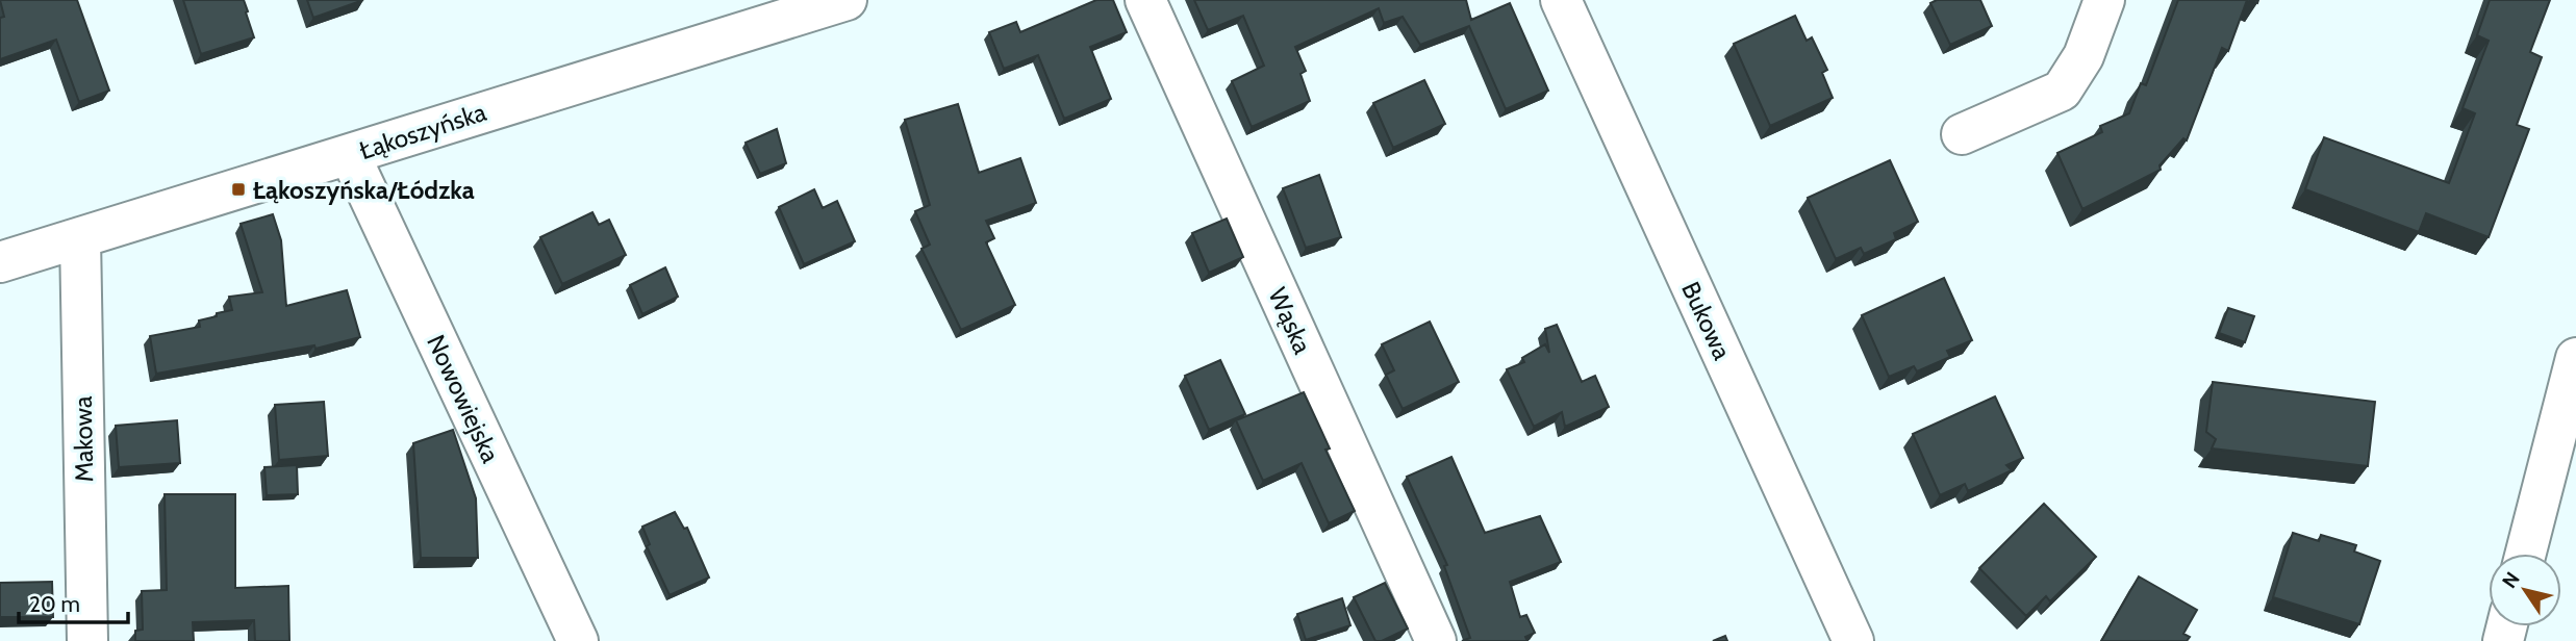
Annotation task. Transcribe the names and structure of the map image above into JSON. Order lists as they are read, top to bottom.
{
  "streets": {
    "street": [
      "Łąkoszyńska",
      "Wąska",
      "Bukowa",
      "Nowowiejska",
      "Makowa"
    ]
  },
  "crossings": [
    ["Łąkoszyńska", "Nowowiejska"],
    ["Łąkoszyńska", "Makowa"]
  ],
  "places": {
    "transit": ["Łąkoszyńska/Łódzka"]
  },
  "scale_bar": "20 m",
  "north": "top left"
}
